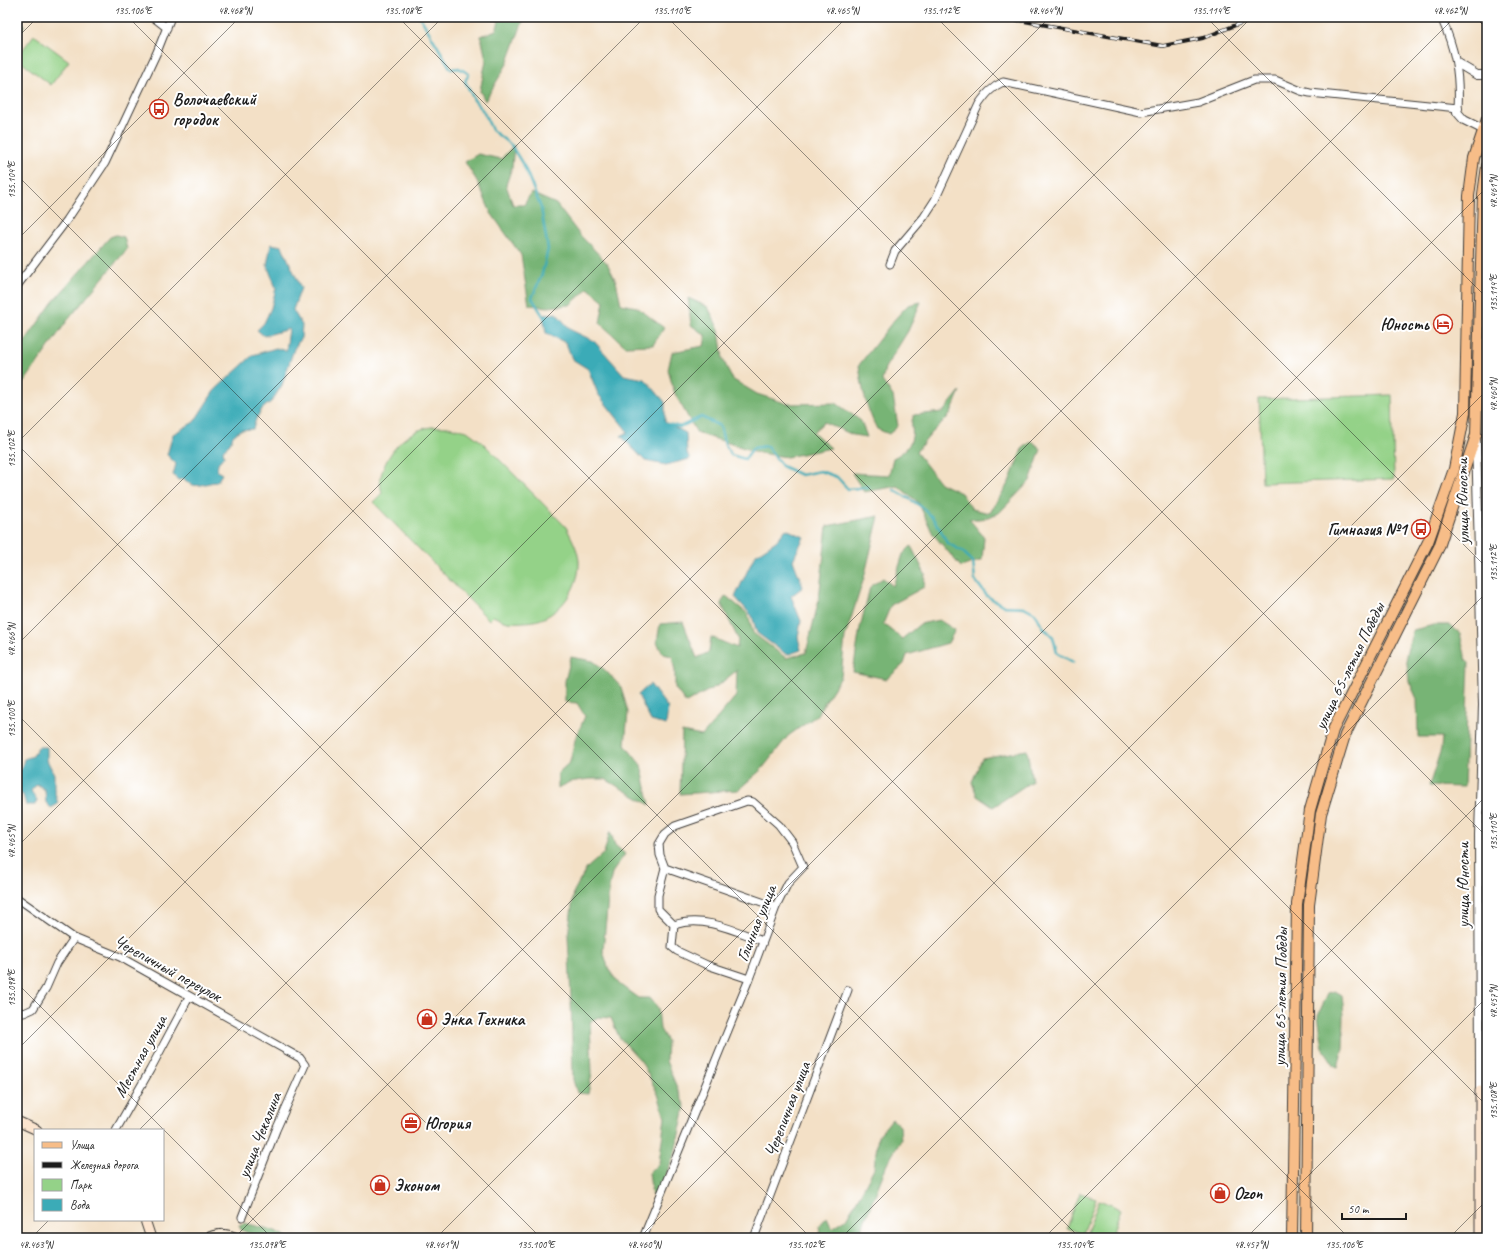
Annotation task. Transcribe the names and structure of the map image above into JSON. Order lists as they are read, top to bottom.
{
  "streets": {
    "main road": ["улица Юности", "улица 65-летия Победы"],
    "street": [
      "Глинная улица",
      "Черепичный переулок",
      "Местная улица",
      "Черепичная улица",
      "улица Чекалина"
    ]
  },
  "crossings": [
    ["улица Юности", "улица 65-летия Победы"],
    ["Черепичный переулок", "Местная улица"],
    ["Черепичный переулок", "улица Чекалина"]
  ],
  "places": {
    "bus stop": ["Волочаевский городок", "Гимназия №1"],
    "hotel": ["Юность"],
    "shop": ["Энка Техника", "Эконом", "Ozon"],
    "office": ["Югория"]
  },
  "legend": [
    "Улица",
    "Железная дорога",
    "Парк",
    "Вода"
  ],
  "scale_bar": "50 m",
  "coordinates": [
    "135.106°E",
    "48.468°N",
    "135.108°E",
    "135.110°E",
    "48.465°N",
    "135.112°E",
    "48.464°N",
    "135.114°E",
    "48.462°N",
    "135.104°E",
    "48.461°N",
    "48.460°N",
    "135.102°E",
    "48.466°N",
    "135.100°E",
    "135.098°E",
    "48.457°N",
    "48.463°N"
  ]
}
